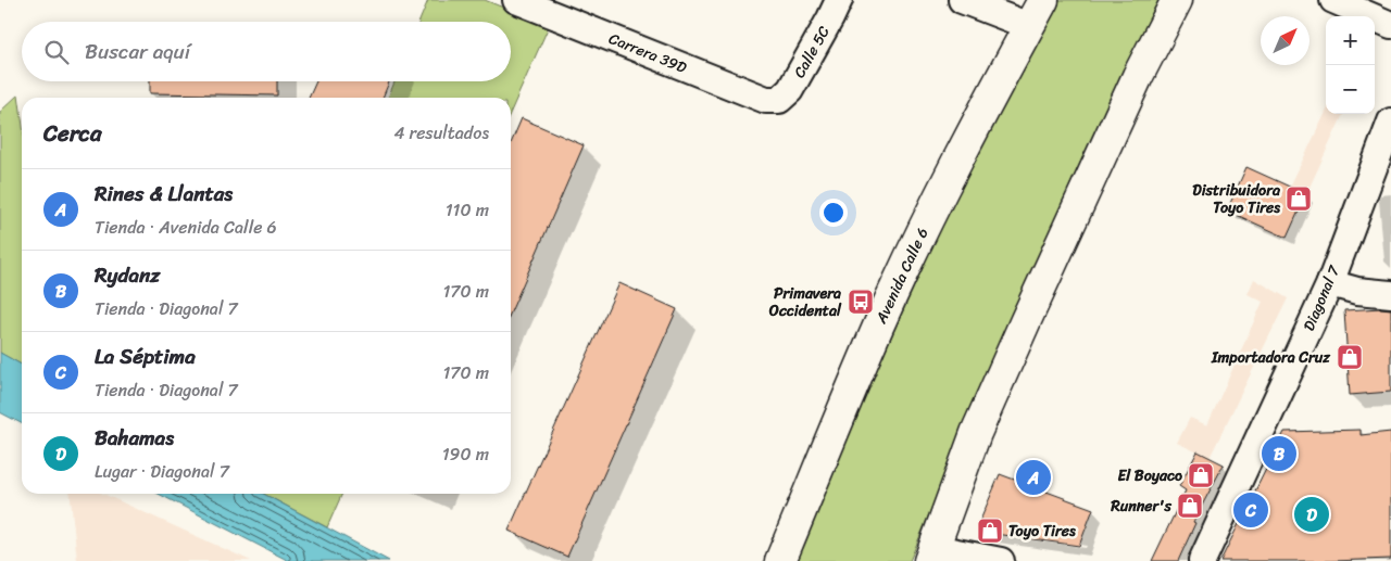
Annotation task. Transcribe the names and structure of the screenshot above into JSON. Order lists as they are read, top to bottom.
{
  "streets": {
    "main road": ["Avenida Calle 6"],
    "street": ["Calle 5C", "Carrera 39D", "Diagonal 7"]
  },
  "crossings": [
    ["Calle 5C", "Carrera 39D"]
  ],
  "places": {
    "shop": [
      "Distribuidora Toyo Tires",
      "Importadora Cruz",
      "El Boyaco",
      "Runner's",
      "Toyo Tires"
    ],
    "bus stop": ["Primavera Occidental"]
  },
  "north": "top right",
  "page": {
    "map_buttons": ["+", "−"],
    "search": "Buscar aquí",
    "heading": ["Cerca", "4 resultados"],
    "list": [
      {
        "mark": "A",
        "name": "Rines & Llantas",
        "note": "Tienda · Avenida Calle 6",
        "value": "110 m"
      },
      {
        "mark": "B",
        "name": "Rydanz",
        "note": "Tienda · Diagonal 7",
        "value": "170 m"
      },
      {
        "mark": "C",
        "name": "La Séptima",
        "note": "Tienda · Diagonal 7",
        "value": "170 m"
      },
      {
        "mark": "D",
        "name": "Bahamas",
        "note": "Lugar · Diagonal 7",
        "value": "190 m"
      }
    ],
    "pins": [
      "B",
      "A",
      "C",
      "D"
    ]
  }
}
